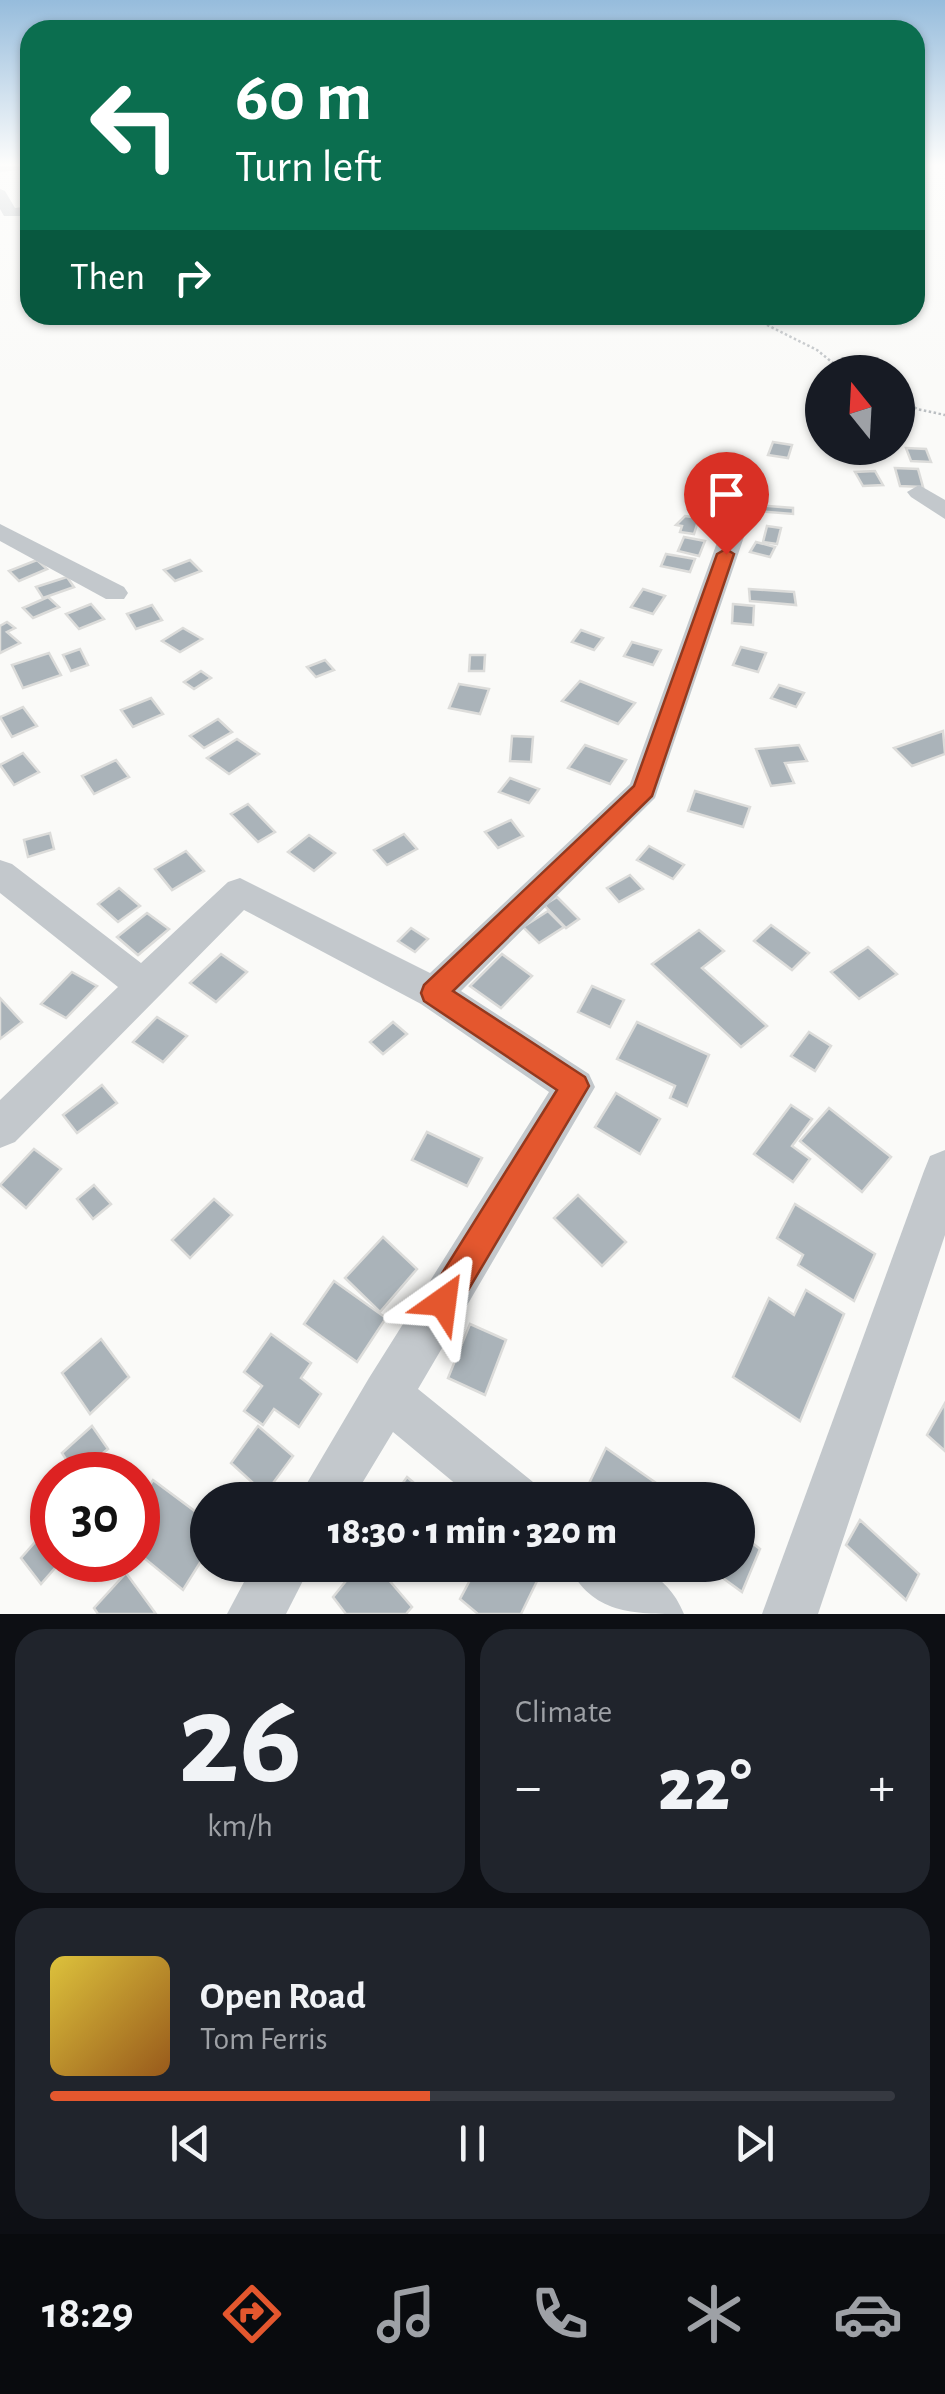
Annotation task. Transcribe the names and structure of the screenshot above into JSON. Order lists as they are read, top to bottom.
{
  "north": "top",
  "page": {
    "turn": ["60 m", "Turn left"],
    "then": "Then",
    "limit": "30",
    "trip": "18:30 · 1 min · 320 m",
    "tile": [
      ["26", "km/h"],
      "Climate"
    ],
    "heat": ["−", "22°", "+"],
    "song": ["Open Road", "Tom Ferris"],
    "tabs": "18:29"
  }
}
